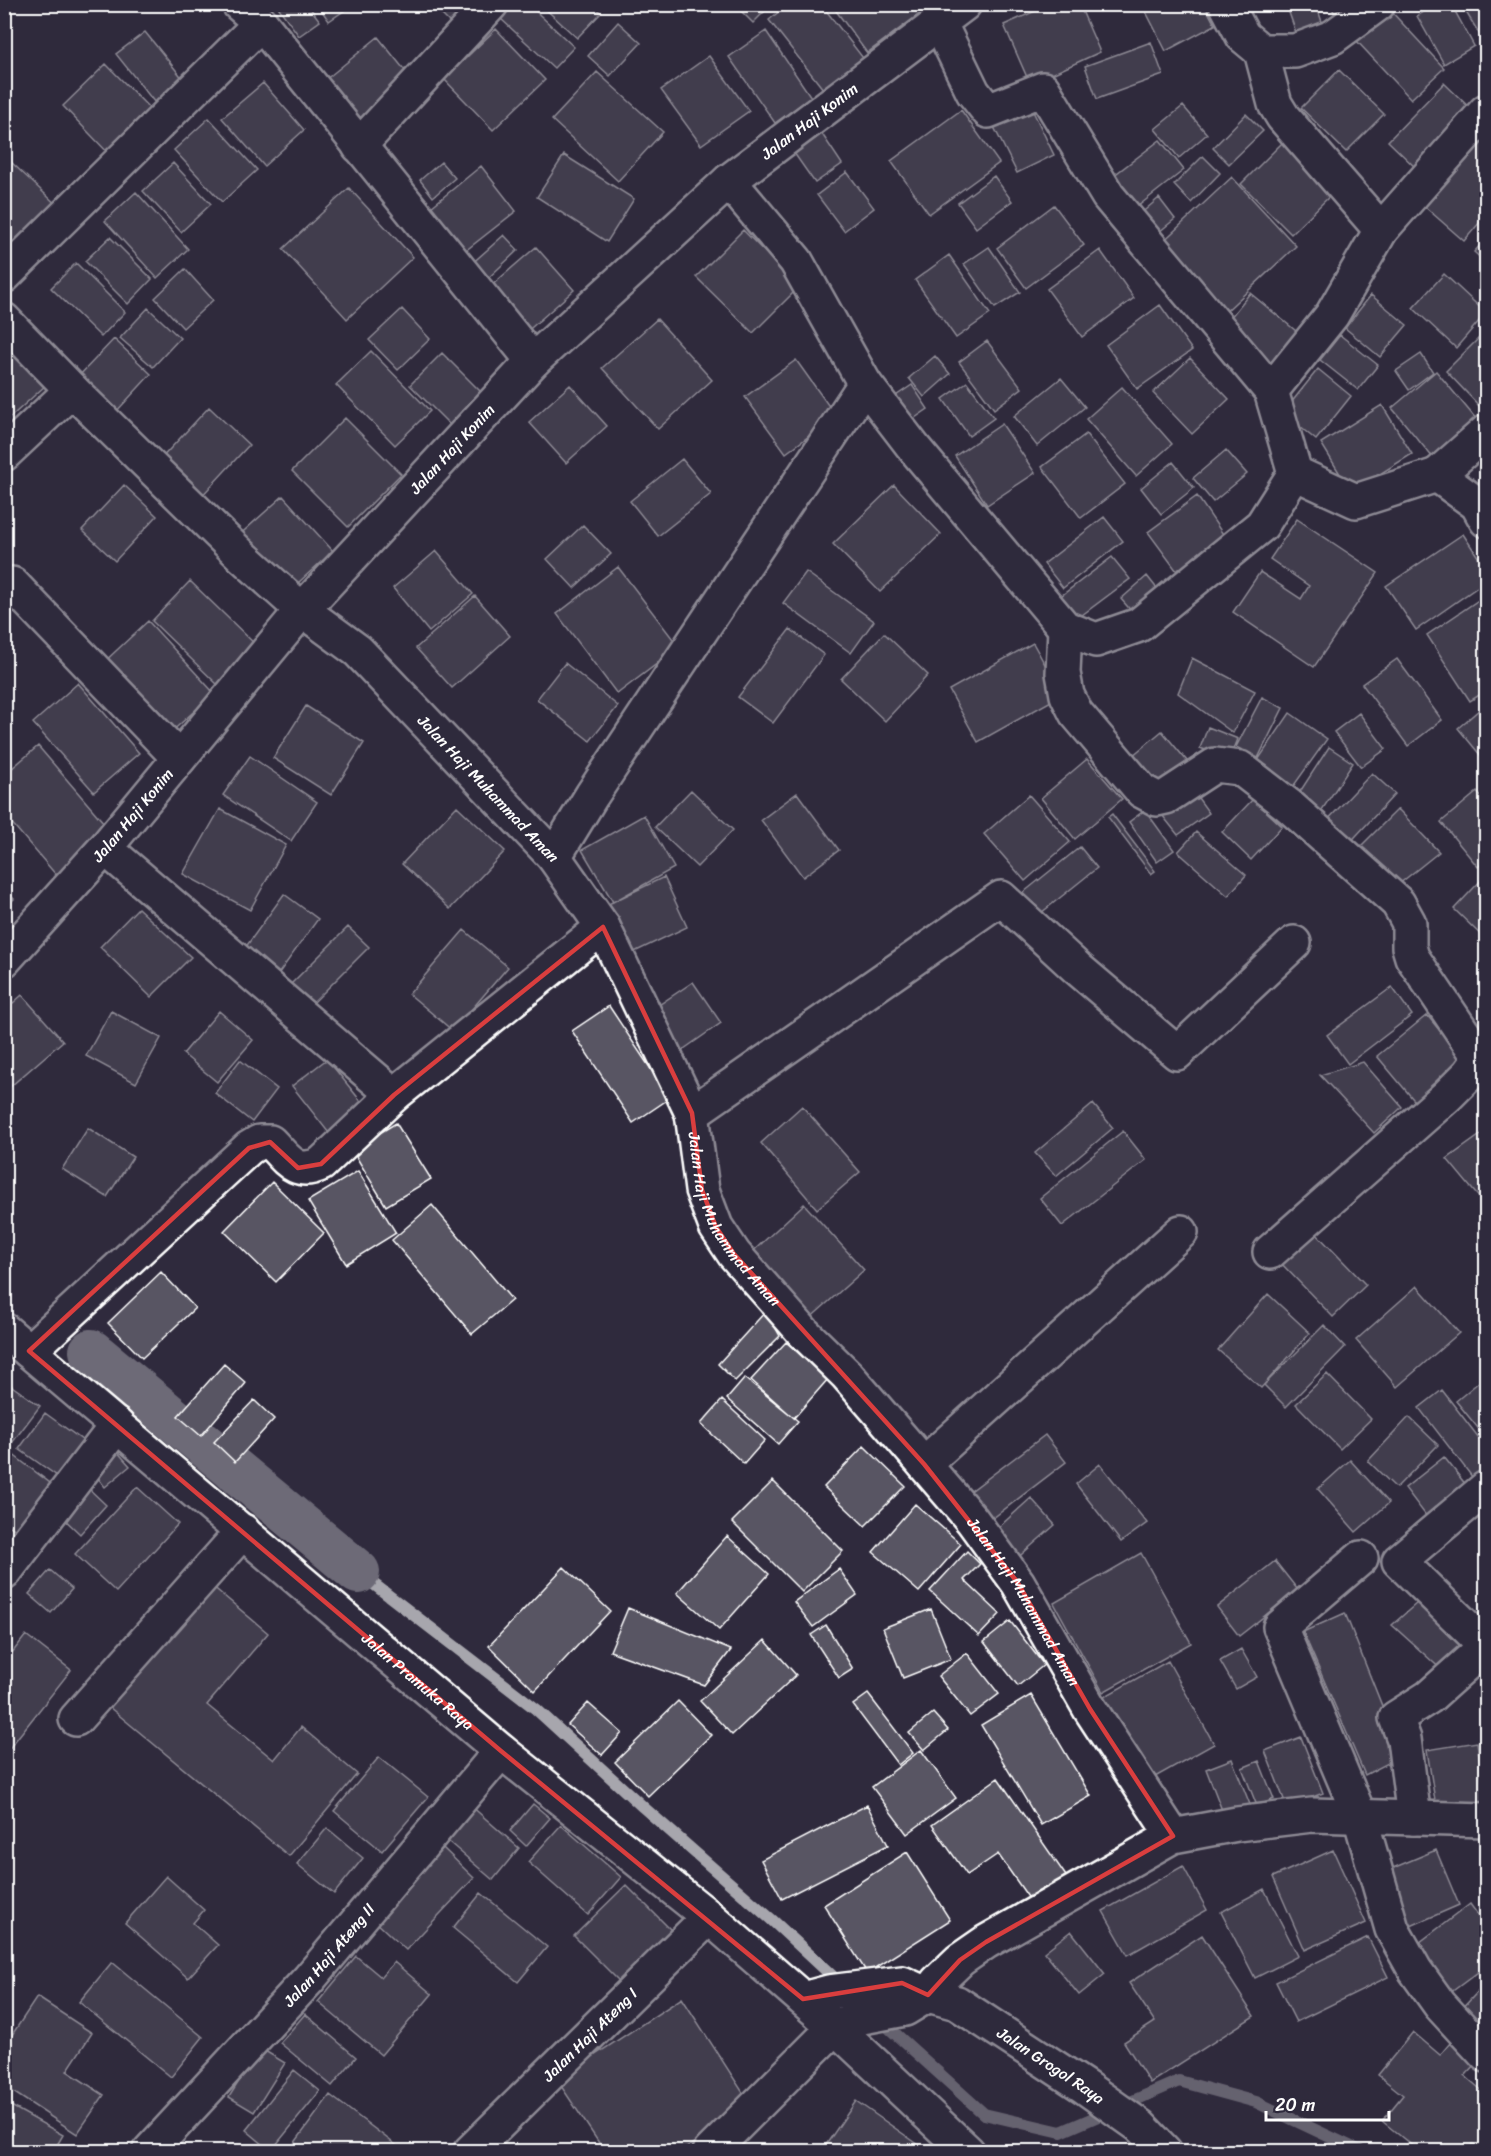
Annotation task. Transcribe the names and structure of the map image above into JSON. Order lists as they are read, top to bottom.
{
  "streets": {
    "street": [
      "Jalan Haji Konim",
      "Jalan Haji Muhammad Aman",
      "Jalan Pramuka Raya",
      "Jalan Haji Ateng II",
      "Jalan Haji Ateng I",
      "Jalan Grogol Raya"
    ]
  },
  "crossings": [
    ["Jalan Haji Konim", "Jalan Haji Muhammad Aman"],
    ["Jalan Pramuka Raya", "Jalan Haji Ateng II"],
    ["Jalan Pramuka Raya", "Jalan Haji Ateng I"],
    ["Jalan Pramuka Raya", "Jalan Grogol Raya"]
  ],
  "scale_bar": "20 m"
}
